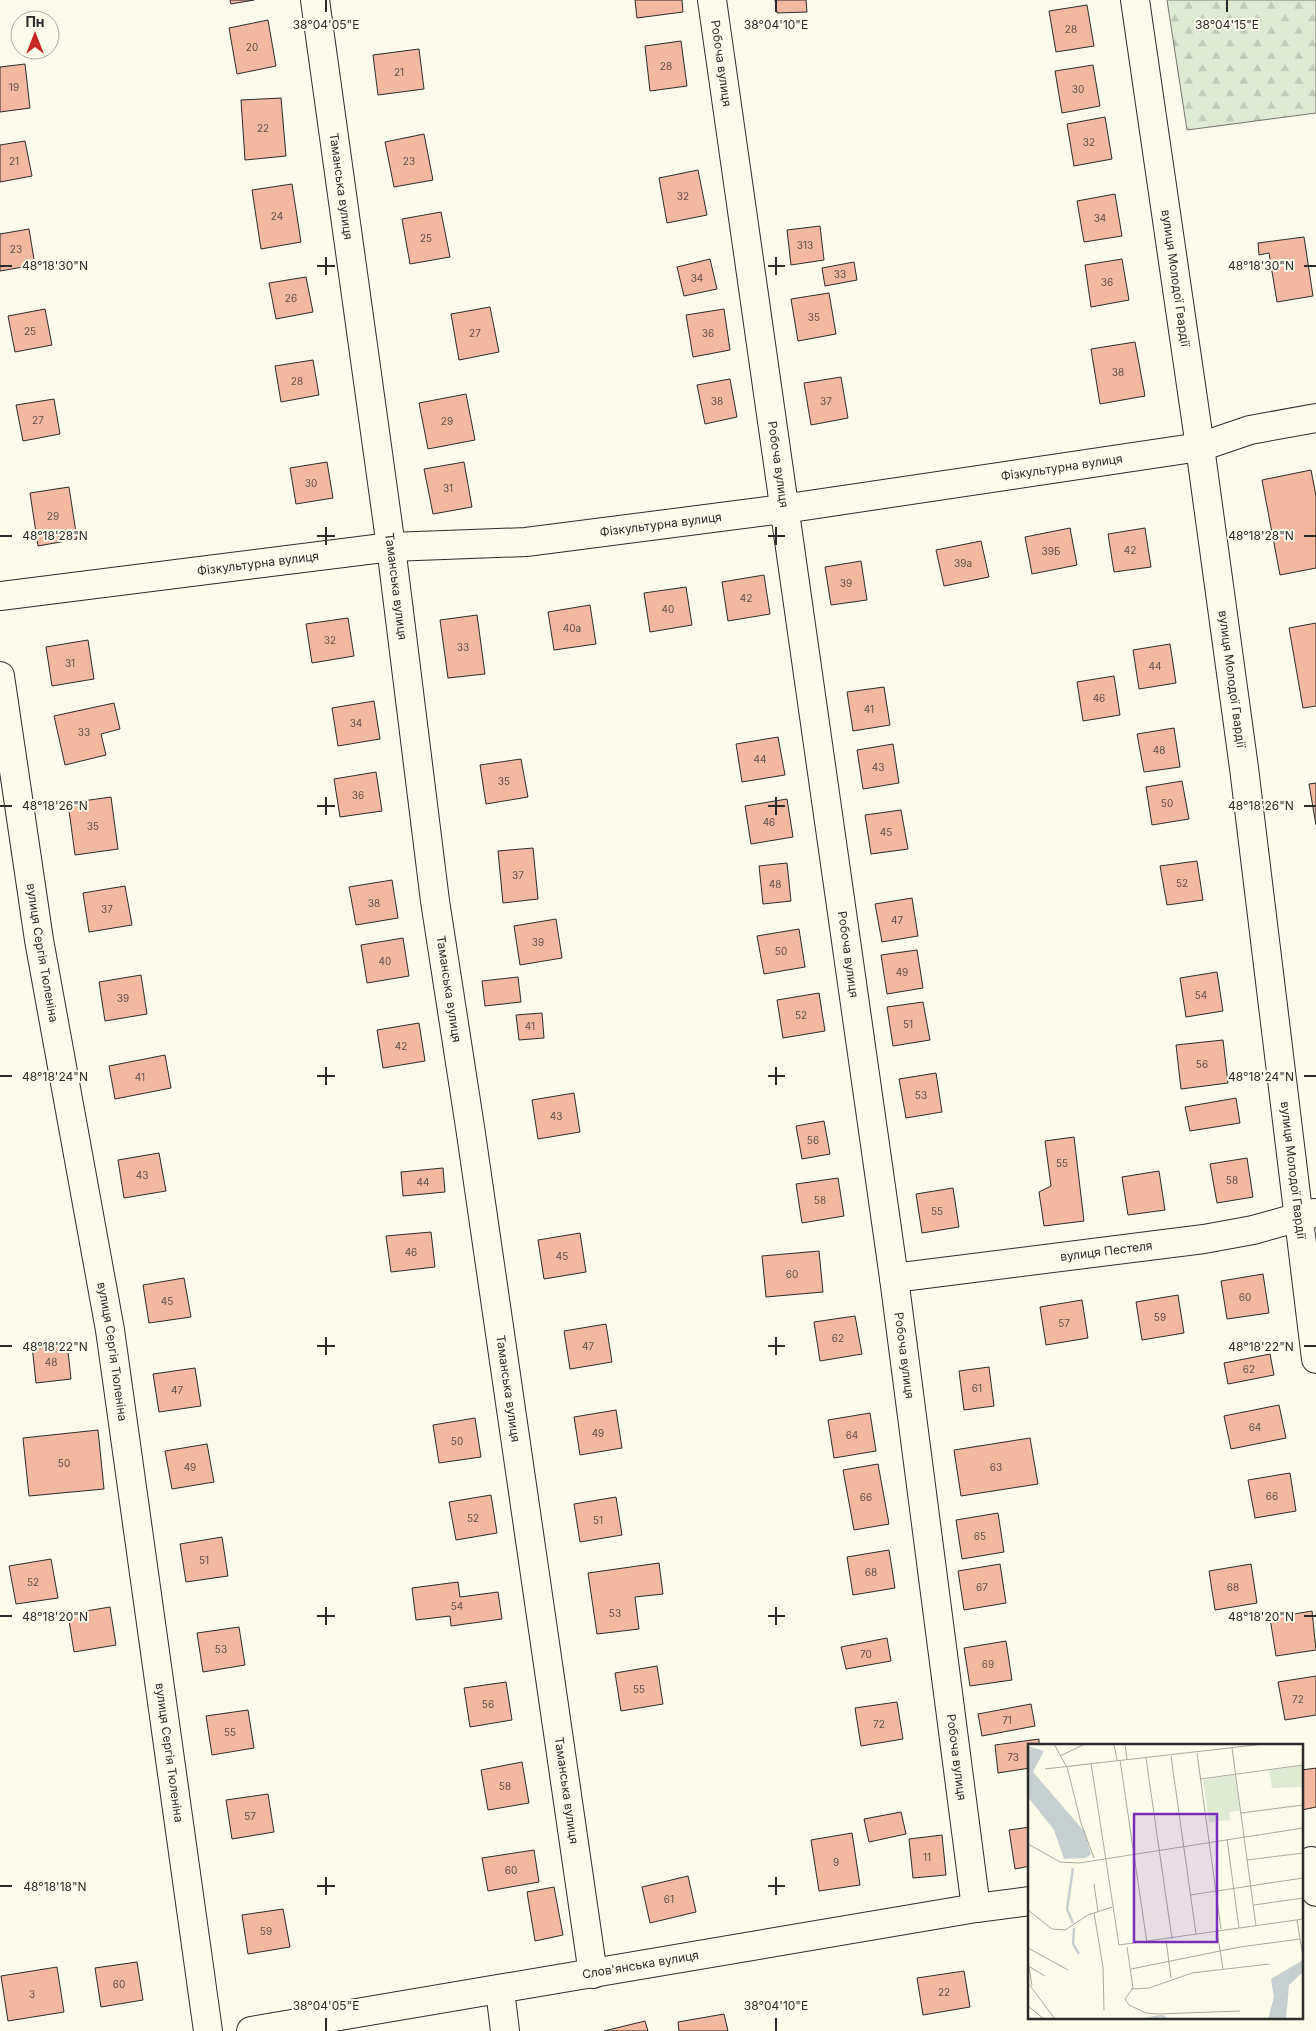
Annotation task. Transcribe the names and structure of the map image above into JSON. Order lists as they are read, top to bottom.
{
  "streets": {
    "street": [
      "Робоча вулиця",
      "Таманська вулиця",
      "вулиця Молодої Гвардії",
      "Фізкультурна вулиця",
      "вулиця Сергія Тюленіна",
      "вулиця Пестеля",
      "Слов'янська вулиця"
    ]
  },
  "crossings": [
    ["Робоча вулиця", "Фізкультурна вулиця"],
    ["Робоча вулиця", "вулиця Пестеля"],
    ["Робоча вулиця", "Слов'янська вулиця"],
    ["Таманська вулиця", "Фізкультурна вулиця"],
    ["Таманська вулиця", "Слов'янська вулиця"],
    ["вулиця Молодої Гвардії", "Фізкультурна вулиця"],
    ["вулиця Молодої Гвардії", "вулиця Пестеля"]
  ],
  "house_numbers": [
    "28",
    "20",
    "28",
    "21",
    "19",
    "30",
    "22",
    "32",
    "21",
    "23",
    "32",
    "24",
    "34",
    "25",
    "313",
    "23",
    "33",
    "34",
    "36",
    "26",
    "35",
    "25",
    "27",
    "36",
    "38",
    "28",
    "38",
    "37",
    "27",
    "29",
    "30",
    "31",
    "29",
    "42",
    "39Б",
    "39а",
    "39",
    "42",
    "40",
    "40а",
    "32",
    "33",
    "31",
    "44",
    "46",
    "41",
    "34",
    "33",
    "48",
    "44",
    "43",
    "35",
    "36",
    "50",
    "46",
    "35",
    "45",
    "37",
    "52",
    "48",
    "38",
    "37",
    "47",
    "39",
    "50",
    "40",
    "49",
    "54",
    "39",
    "52",
    "51",
    "41",
    "42",
    "56",
    "41",
    "53",
    "43",
    "56",
    "55",
    "43",
    "58",
    "44",
    "58",
    "55",
    "46",
    "45",
    "60",
    "60",
    "45",
    "59",
    "57",
    "62",
    "47",
    "48",
    "62",
    "61",
    "47",
    "64",
    "49",
    "64",
    "50",
    "50",
    "49",
    "63",
    "66",
    "66",
    "52",
    "51",
    "65",
    "51",
    "68",
    "52",
    "67",
    "68",
    "54",
    "53",
    "53",
    "70",
    "69",
    "55",
    "72",
    "56",
    "71",
    "72",
    "55",
    "73",
    "58",
    "57",
    "11",
    "9",
    "60",
    "61",
    "59",
    "60",
    "22",
    "3"
  ],
  "north": "top",
  "coordinates": [
    "38°04'05\"E",
    "38°04'10\"E",
    "38°04'15\"E",
    "48°18'30\"N",
    "48°18'28\"N",
    "48°18'26\"N",
    "48°18'24\"N",
    "48°18'22\"N",
    "48°18'20\"N",
    "48°18'18\"N"
  ]
}
